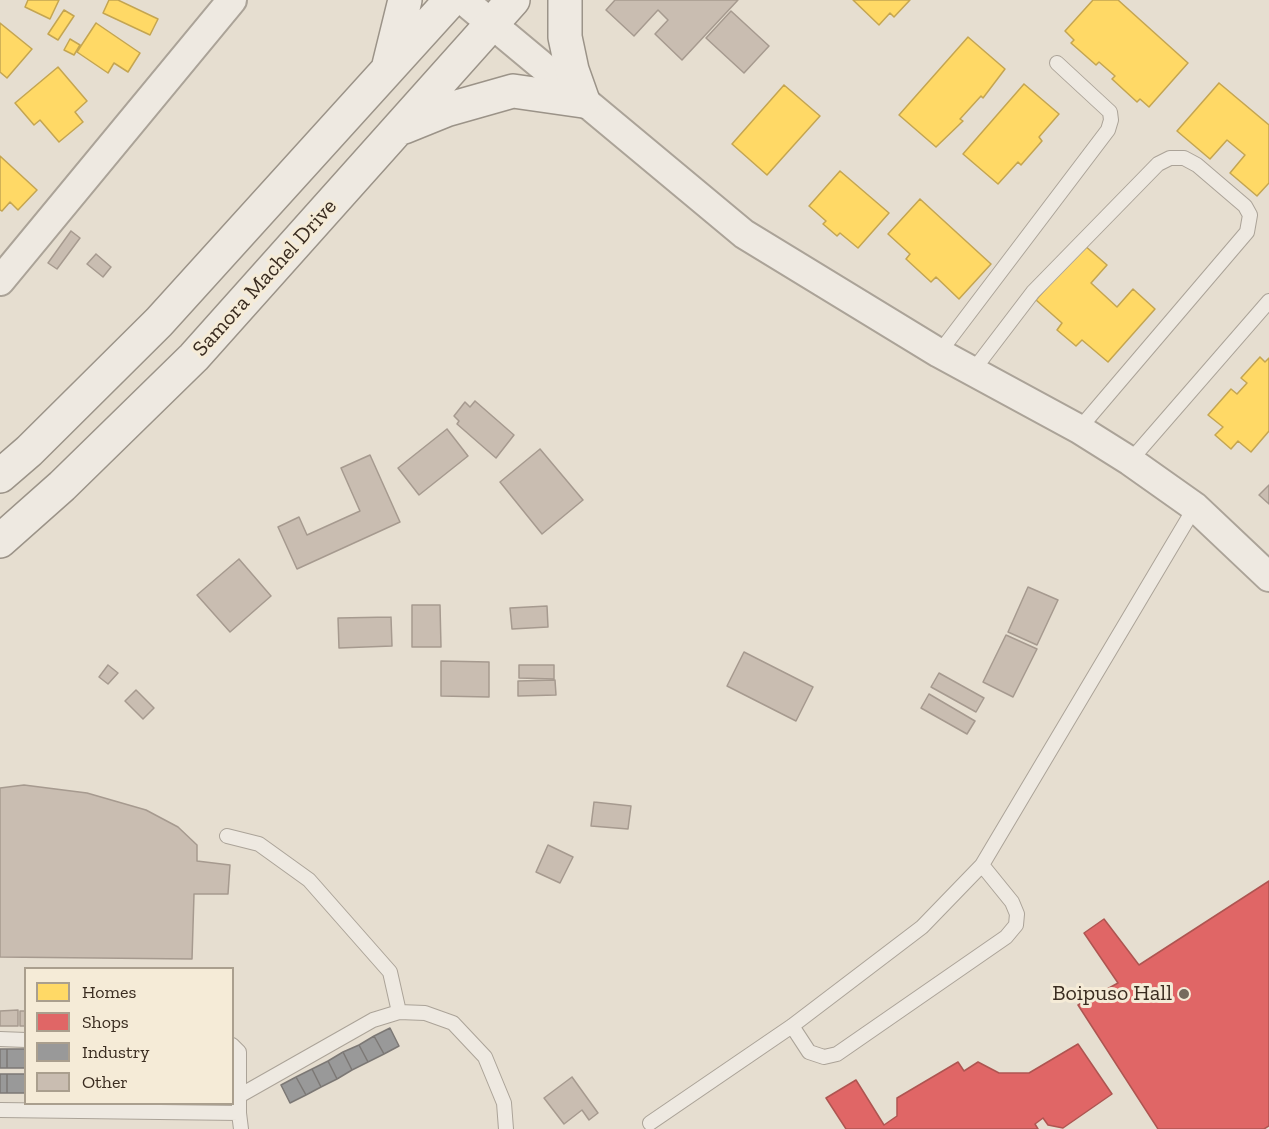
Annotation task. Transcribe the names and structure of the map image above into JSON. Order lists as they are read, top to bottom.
{
  "streets": {
    "main road": ["Samora Machel Drive"]
  },
  "places": ["Boipuso Hall"],
  "legend": [
    "Homes",
    "Shops",
    "Industry",
    "Other"
  ]
}
